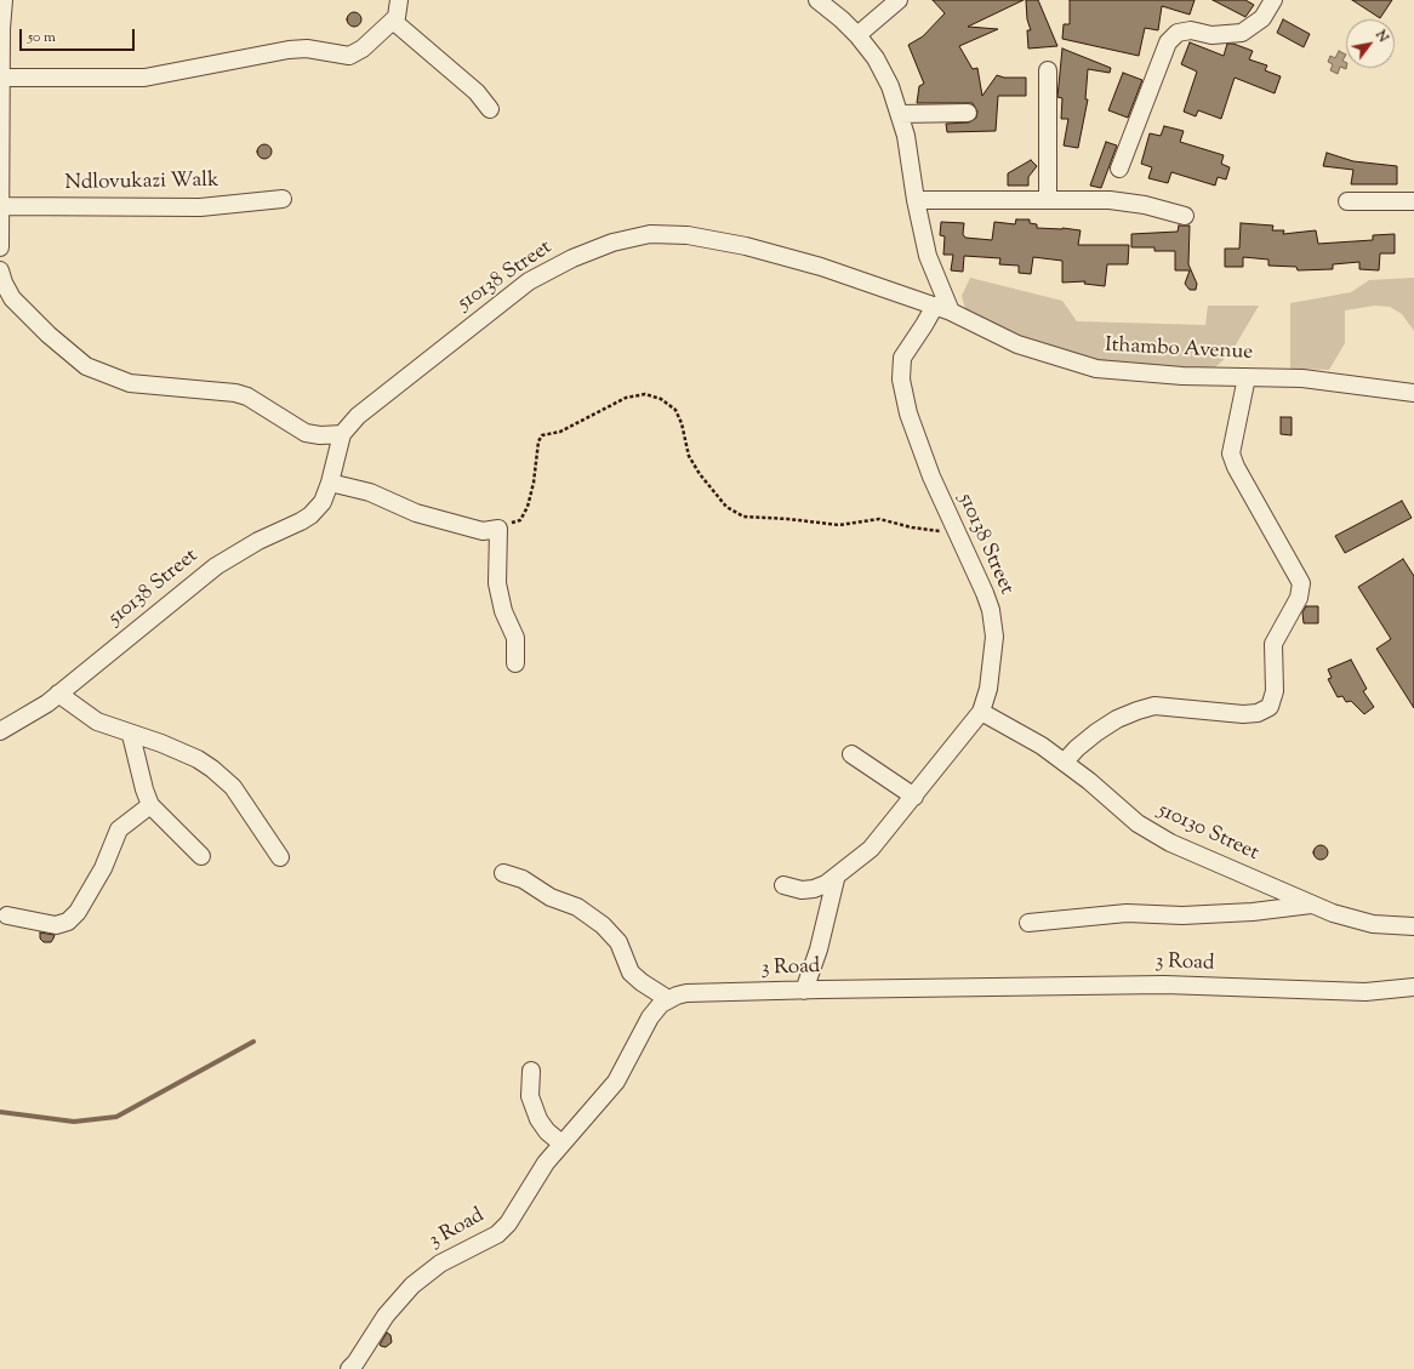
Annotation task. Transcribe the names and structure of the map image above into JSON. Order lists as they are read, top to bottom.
{
  "streets": {
    "street": [
      "Ndlovukazi Walk",
      "510138 Street",
      "Ithambo Avenue",
      "510130 Street",
      "3 Road"
    ]
  },
  "crossings": [
    ["510138 Street", "Ithambo Avenue"],
    ["510138 Street", "510130 Street"]
  ],
  "scale_bar": "50 m",
  "north": "top right"
}
